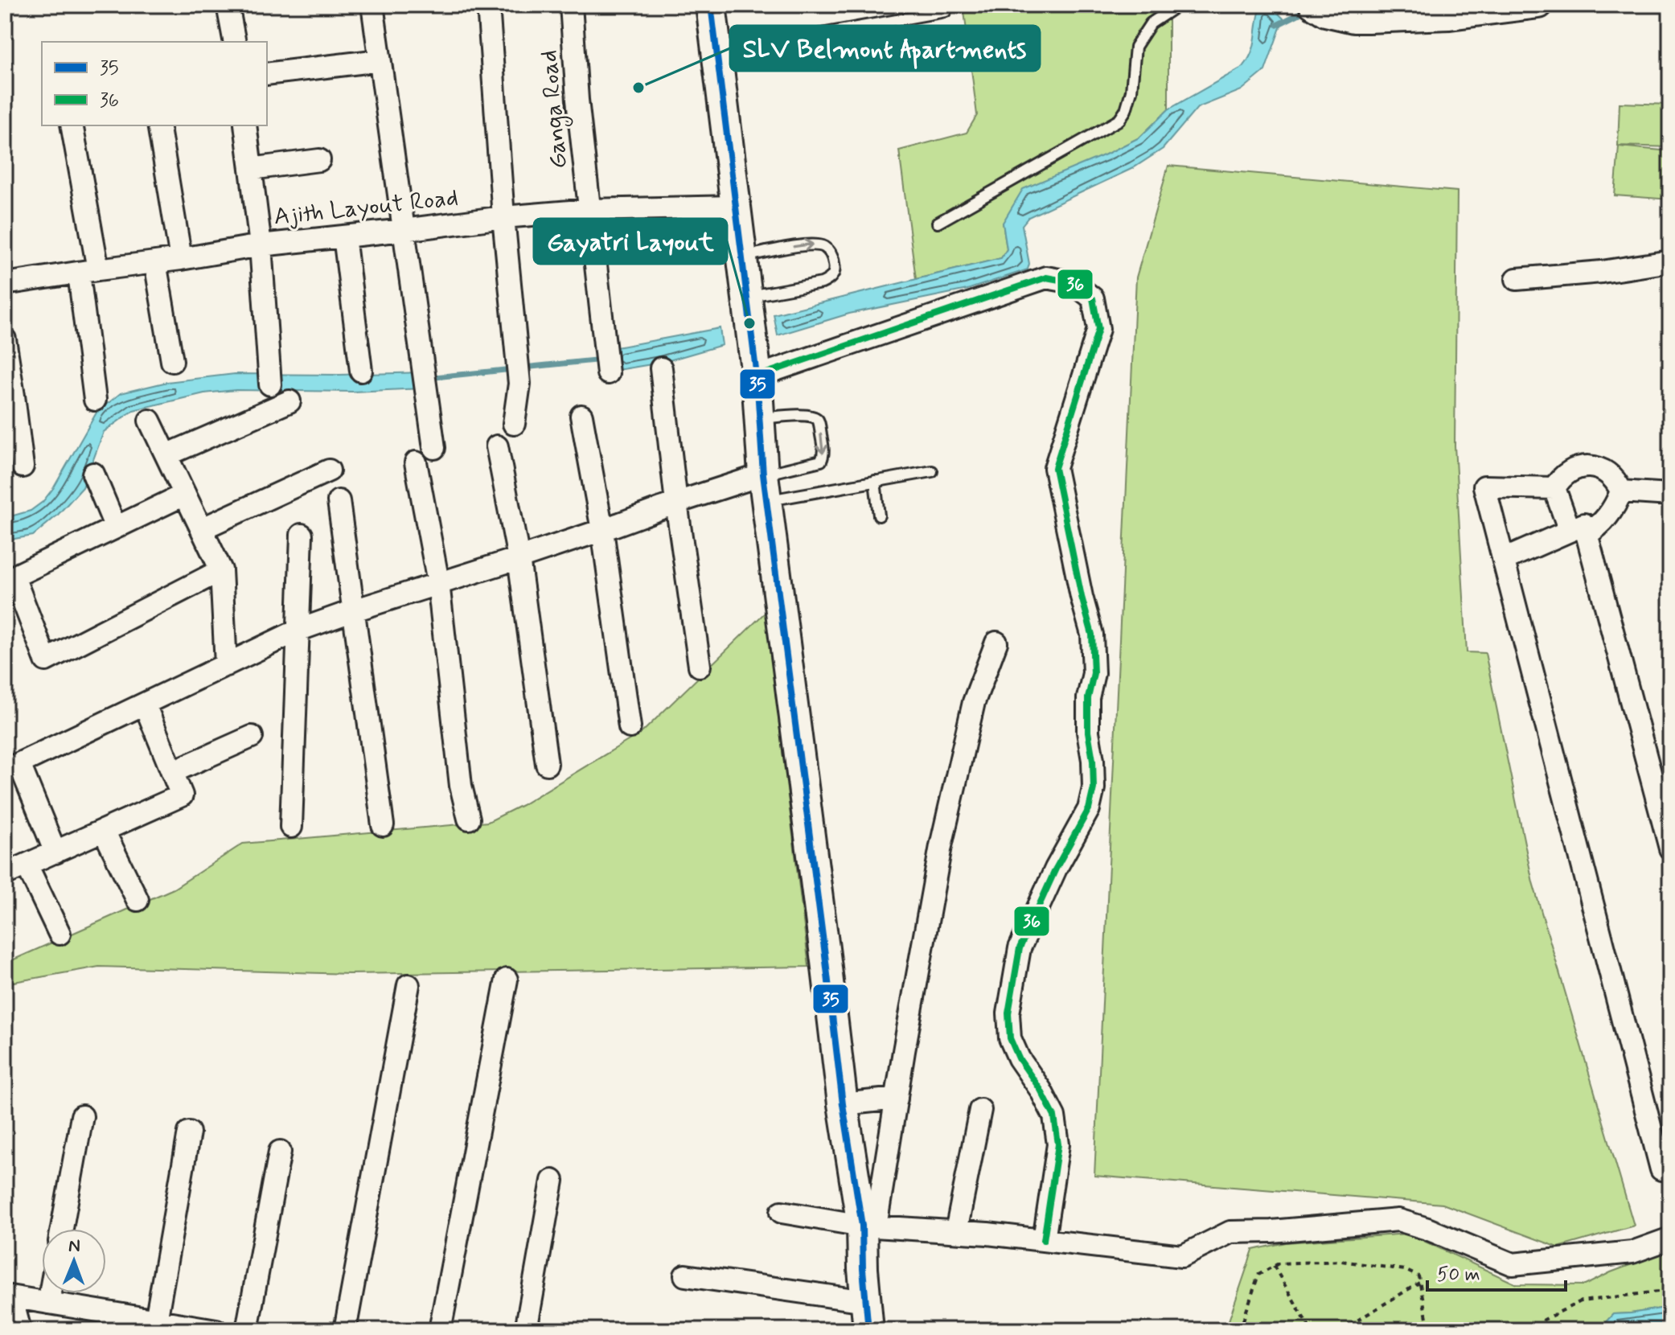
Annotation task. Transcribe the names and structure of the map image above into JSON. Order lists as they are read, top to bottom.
{
  "streets": {
    "street": ["Ganga Road", "Ajith Layout Road"]
  },
  "crossings": [
    ["Ganga Road", "Ajith Layout Road"]
  ],
  "places": ["SLV Belmont Apartments", "Gayatri Layout"],
  "lines": ["transit line 35", "transit line 36"],
  "legend": ["35", "36"],
  "scale_bar": "50 m",
  "north": "top"
}
